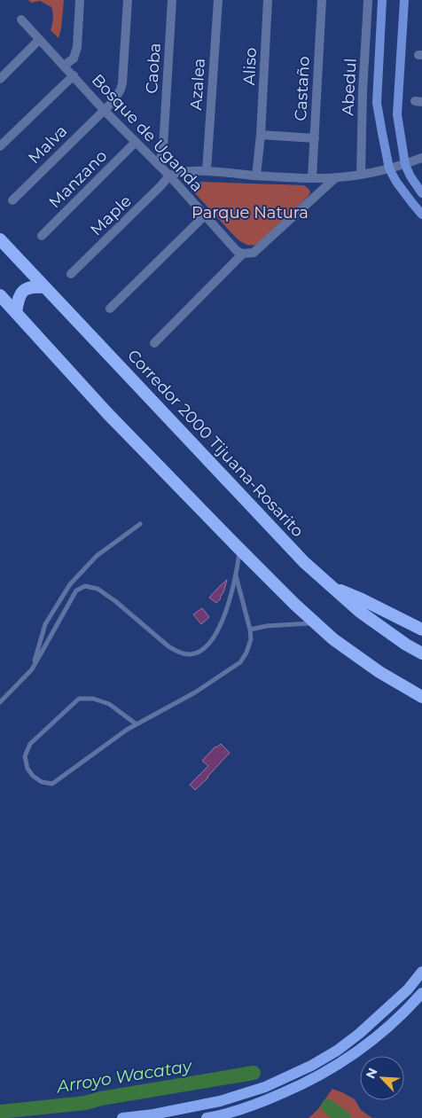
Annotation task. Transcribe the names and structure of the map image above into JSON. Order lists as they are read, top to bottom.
{
  "streets": {
    "highway": ["Corredor 2000 Tijuana-Rosarito"],
    "street": [
      "Aliso",
      "Caoba",
      "Azalea",
      "Abedul",
      "Castaño",
      "Bosque de Uganda",
      "Malva",
      "Manzano",
      "Maple"
    ]
  },
  "crossings": [
    ["Caoba", "Bosque de Uganda"],
    ["Bosque de Uganda", "Malva"],
    ["Bosque de Uganda", "Manzano"],
    ["Bosque de Uganda", "Maple"]
  ],
  "water": ["Arroyo Wacatay"],
  "parks": ["Parque Natura"],
  "north": "top left"
}
